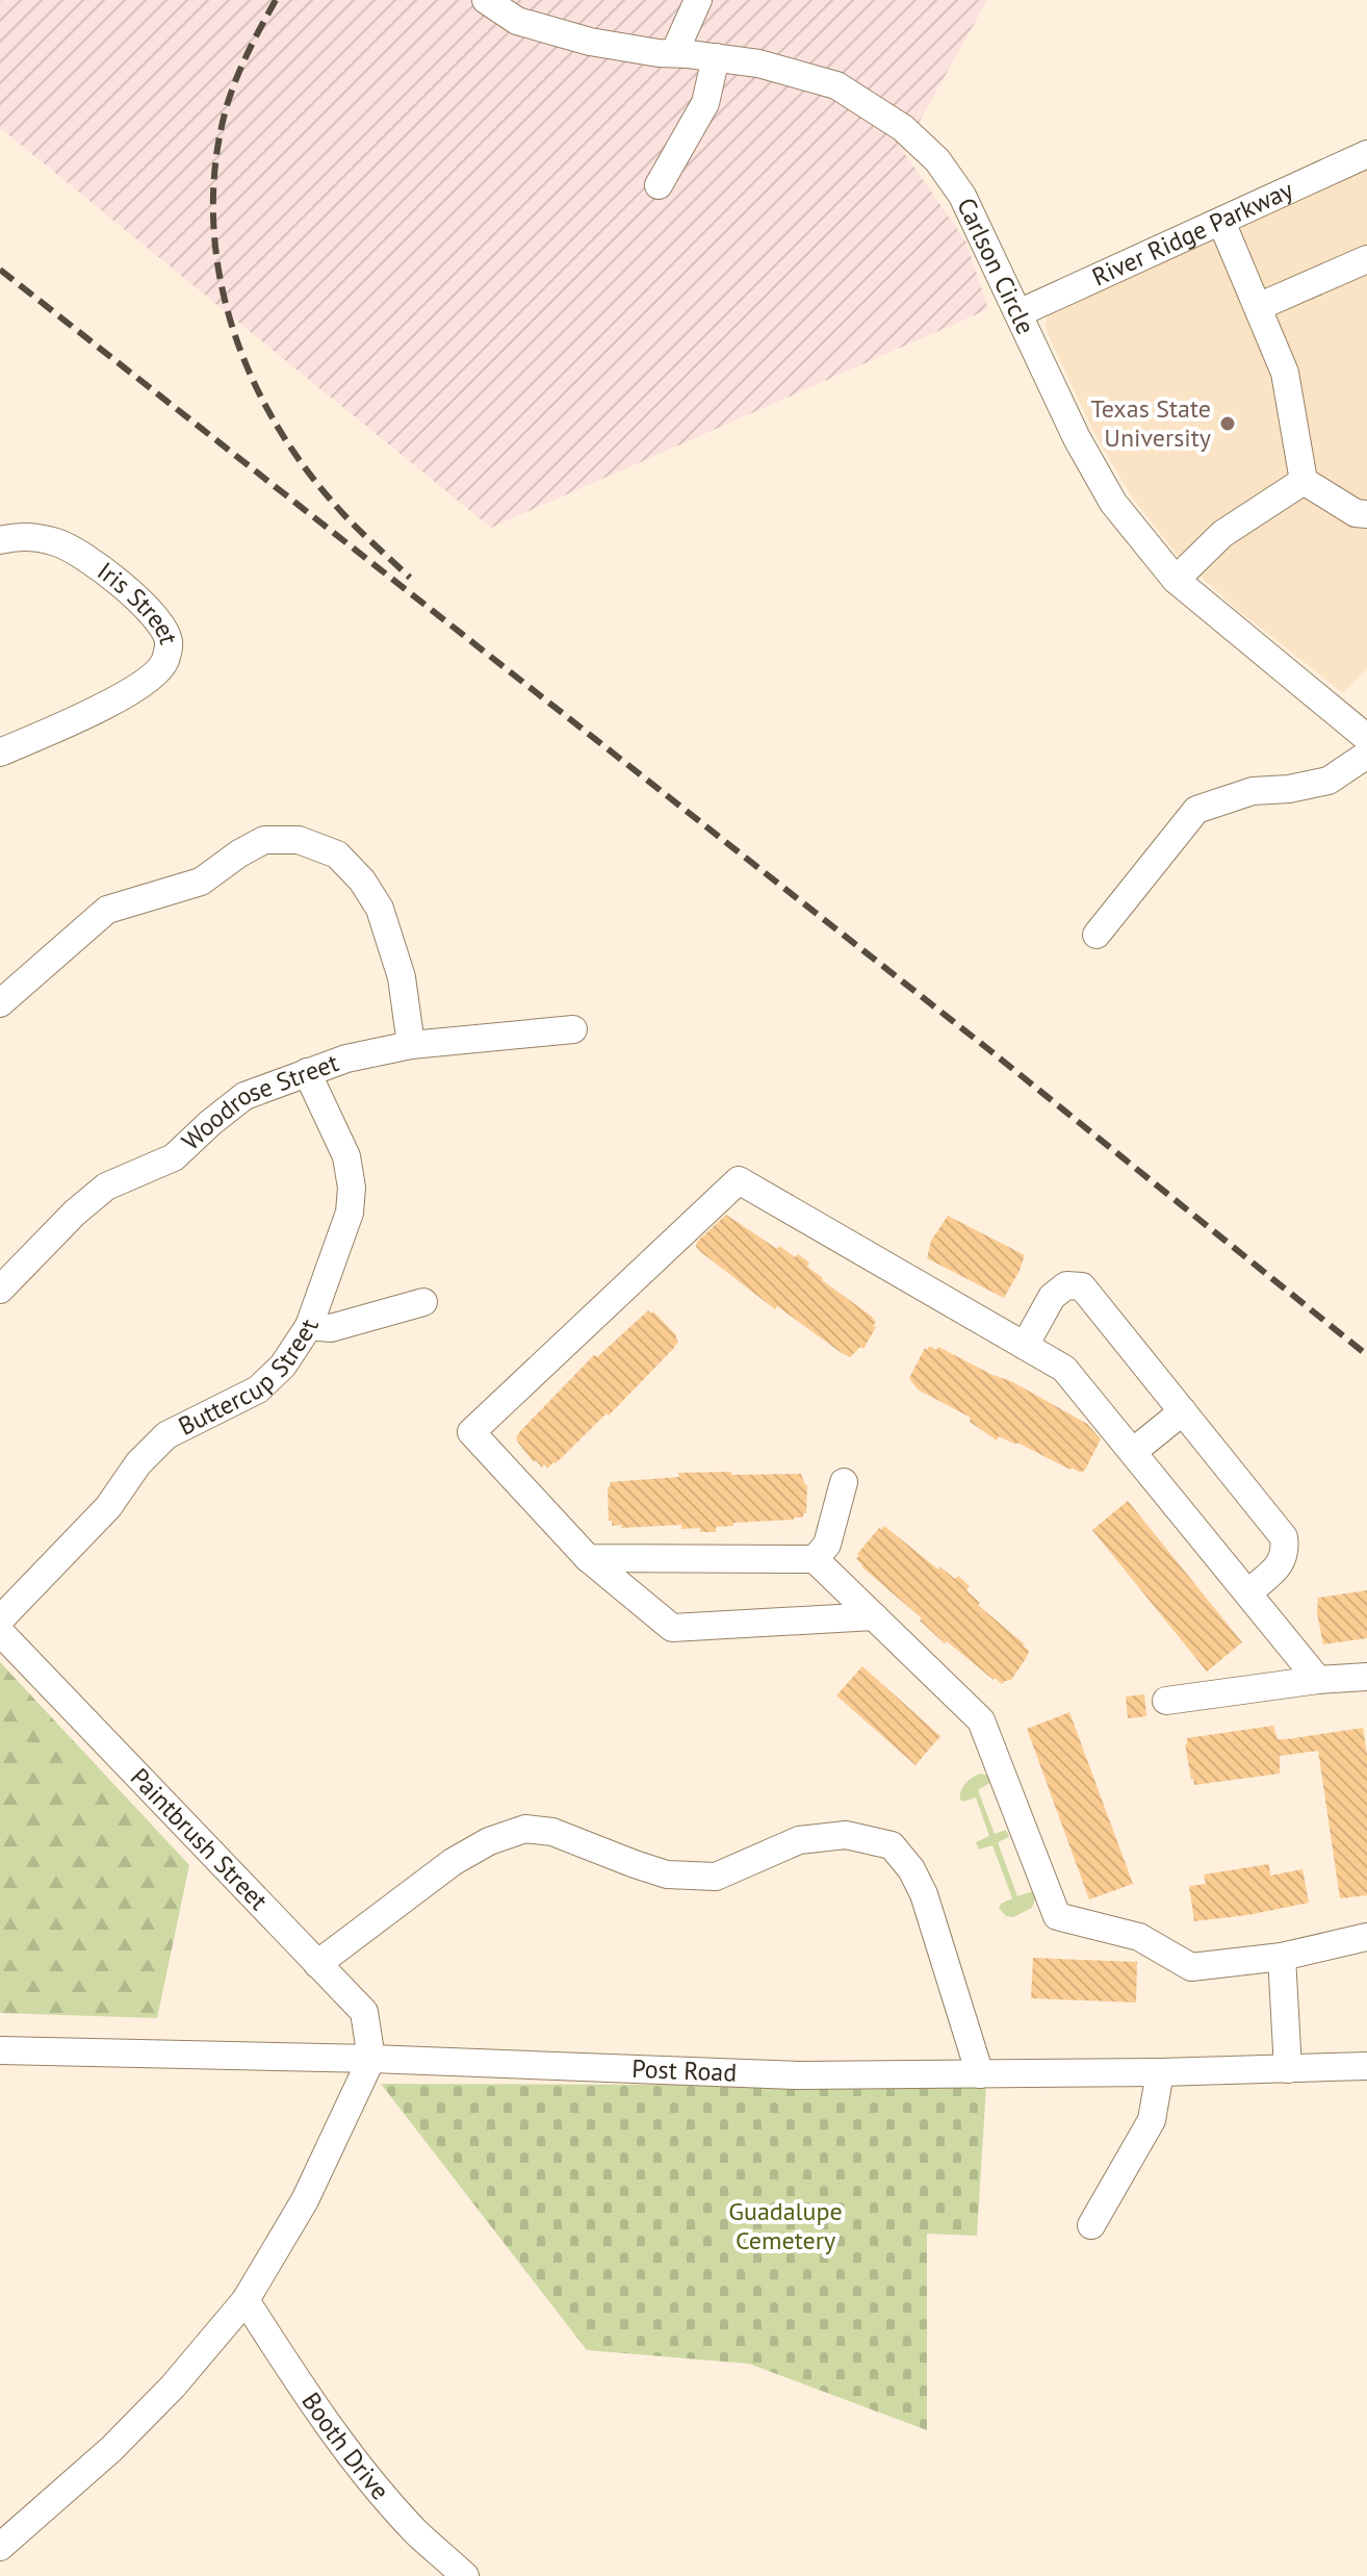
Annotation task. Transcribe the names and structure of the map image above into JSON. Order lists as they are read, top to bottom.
{
  "streets": {
    "street": [
      "River Ridge Parkway",
      "Carlson Circle",
      "Iris Street",
      "Woodrose Street",
      "Buttercup Street",
      "Paintbrush Street",
      "Post Road",
      "Booth Drive"
    ]
  },
  "crossings": [
    ["River Ridge Parkway", "Carlson Circle"],
    ["Woodrose Street", "Buttercup Street"],
    ["Paintbrush Street", "Post Road"]
  ],
  "parks": ["Guadalupe Cemetery"],
  "places": ["Texas State University"]
}
